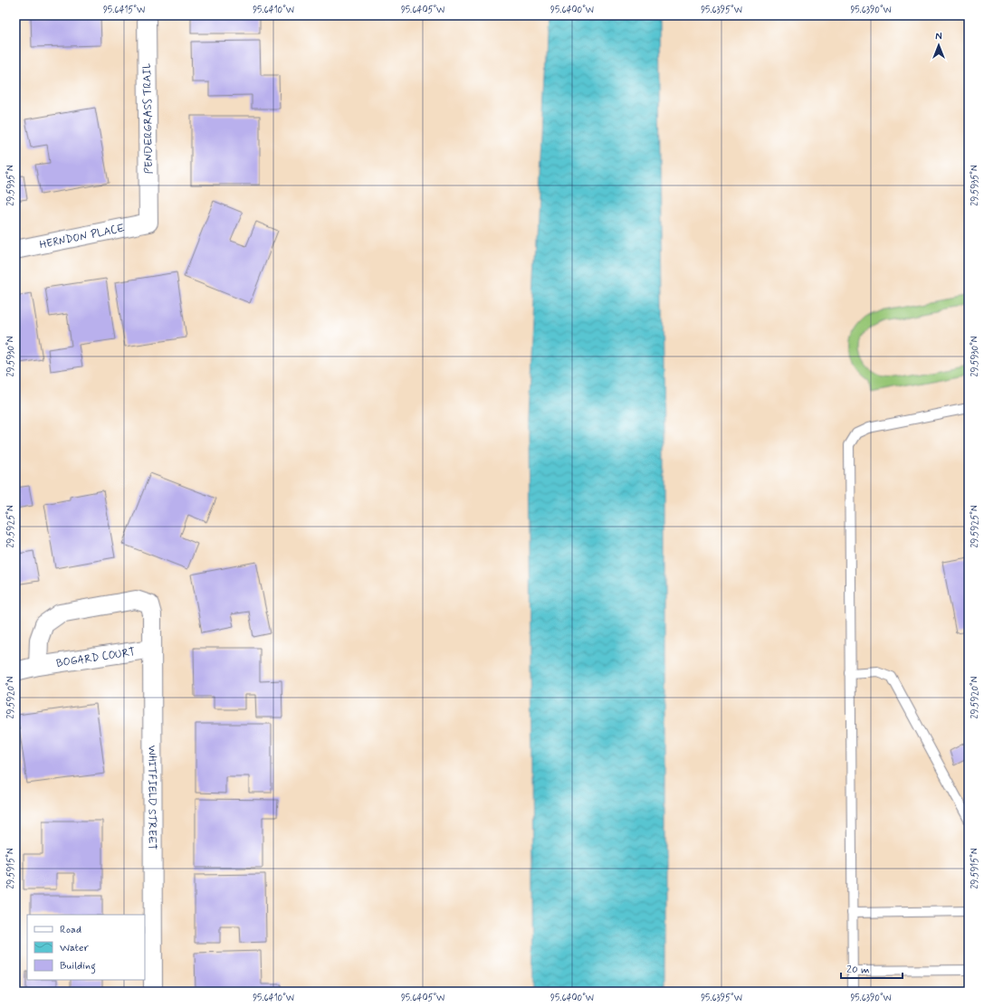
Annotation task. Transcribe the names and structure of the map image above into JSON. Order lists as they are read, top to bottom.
{
  "streets": {
    "street": [
      "PENDERGRASS TRAIL",
      "HERNDON PLACE",
      "BOGARD COURT",
      "WHITFIELD STREET"
    ]
  },
  "crossings": [
    ["PENDERGRASS TRAIL", "HERNDON PLACE"],
    ["BOGARD COURT", "WHITFIELD STREET"]
  ],
  "legend": ["Road", "Water", "Building"],
  "scale_bar": "20 m",
  "north": "top",
  "coordinates": [
    "95.6415°W",
    "95.6410°W",
    "95.6405°W",
    "95.6400°W",
    "95.6395°W",
    "95.6390°W",
    "29.5935°N",
    "29.5930°N",
    "29.5925°N",
    "29.5920°N",
    "29.5915°N"
  ]
}
